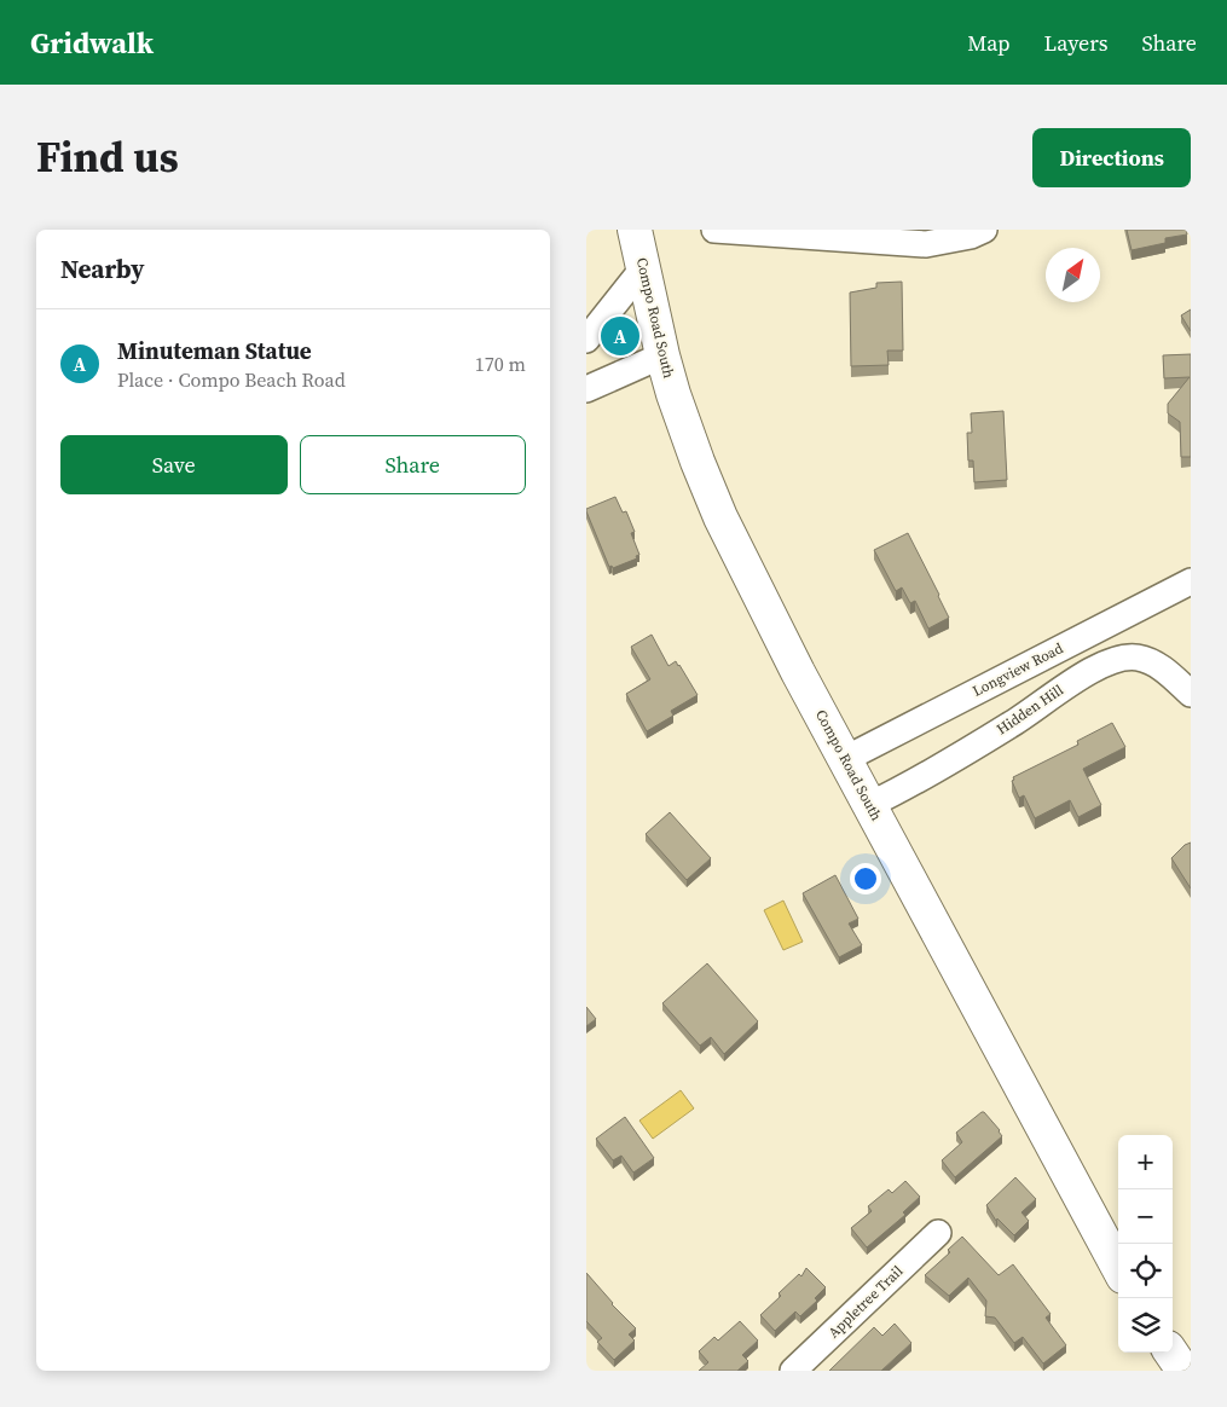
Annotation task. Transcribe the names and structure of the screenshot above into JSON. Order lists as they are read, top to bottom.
{
  "streets": {
    "street": [
      "Compo Road South",
      "Longview Road",
      "Hidden Hill",
      "Appletree Trail"
    ]
  },
  "crossings": [
    ["Compo Road South", "Longview Road"],
    ["Compo Road South", "Hidden Hill"]
  ],
  "north": "top right",
  "page": {
    "header": "Gridwalk",
    "nav": ["Map", "Layers", "Share"],
    "title": "Find us",
    "buttons": [
      "Directions",
      ["Save", "Share"]
    ],
    "heading": "Nearby",
    "list": [
      {
        "mark": "A",
        "name": "Minuteman Statue",
        "note": "Place · Compo Beach Road",
        "value": "170 m"
      }
    ],
    "pins": "A",
    "map_buttons": ["+", "−"]
  }
}
